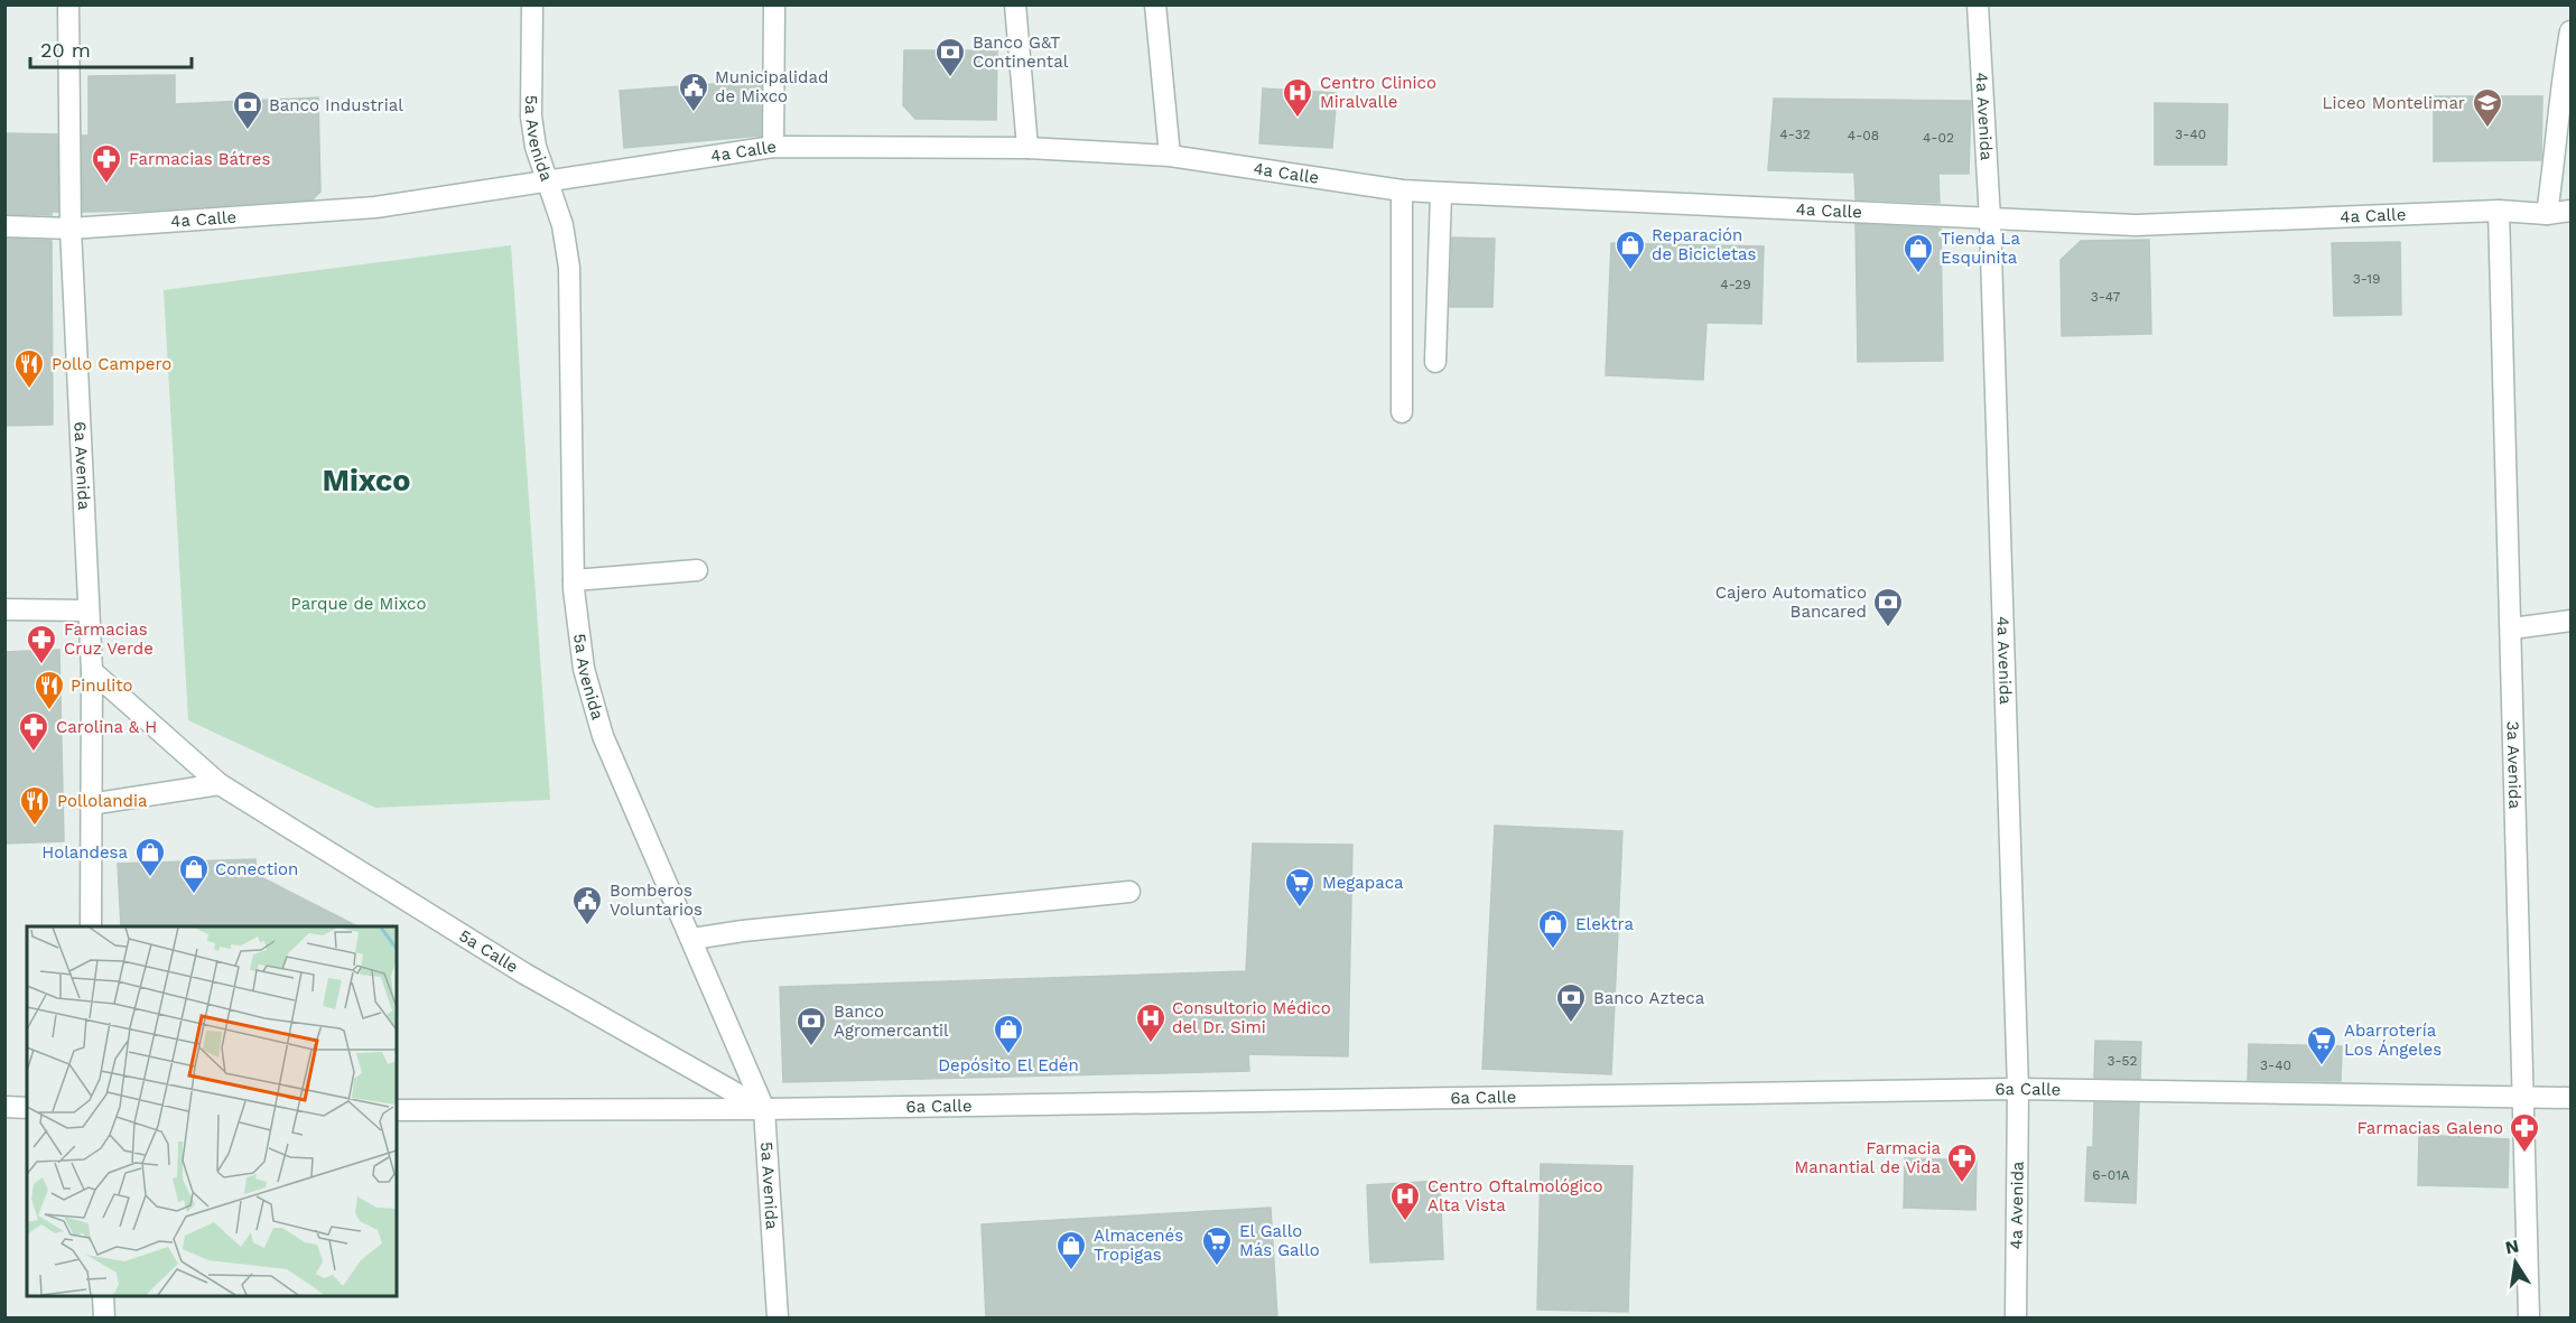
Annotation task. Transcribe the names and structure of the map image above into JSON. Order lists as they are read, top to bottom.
{
  "streets": {
    "street": [
      "4a Avenida",
      "5a Avenida",
      "4a Calle",
      "6a Avenida",
      "3a Avenida",
      "5a Calle",
      "6a Calle"
    ]
  },
  "crossings": [
    ["4a Avenida", "4a Calle"],
    ["4a Avenida", "6a Calle"],
    ["5a Avenida", "4a Calle"],
    ["5a Avenida", "5a Calle"],
    ["5a Avenida", "6a Calle"],
    ["4a Calle", "6a Avenida"],
    ["4a Calle", "3a Avenida"],
    ["6a Avenida", "5a Calle"],
    ["3a Avenida", "6a Calle"],
    ["5a Calle", "6a Calle"]
  ],
  "districts": ["Mixco"],
  "parks": ["Parque de Mixco"],
  "places": {
    "bank": [
      "Banco G&T Continental",
      "Banco Industrial",
      "Cajero Automatico Bancared",
      "Banco Azteca",
      "Banco Agromercantil"
    ],
    "public building": ["Municipalidad de Mixco", "Bomberos Voluntarios"],
    "hospital": ["Centro Clinico Miralvalle", "Consultorio Médico del Dr. Simi", "Centro Oftalmológico Alta Vista"],
    "school or university": ["Liceo Montelimar"],
    "pharmacy": [
      "Farmacias Bátres",
      "Farmacias Cruz Verde",
      "Carolina & H",
      "Farmacias Galeno",
      "Farmacia Manantial de Vida"
    ],
    "shop": [
      "Reparación de Bicicletas",
      "Tienda La Esquinita",
      "Holandesa",
      "Conection",
      "Elektra",
      "Depósito El Edén",
      "Almacenés Tropigas"
    ],
    "restaurant": ["Pollo Campero", "Pinulito", "Pollolandia"],
    "supermarket": ["Megapaca", "Abarrotería Los Ángeles", "El Gallo Más Gallo"]
  },
  "house_numbers": [
    "4-32",
    "3-40",
    "4-08",
    "4-02",
    "3-19",
    "4-29",
    "3-47",
    "3-52",
    "3-40",
    "6-01A"
  ],
  "scale_bar": "20 m",
  "north": "top"
}
